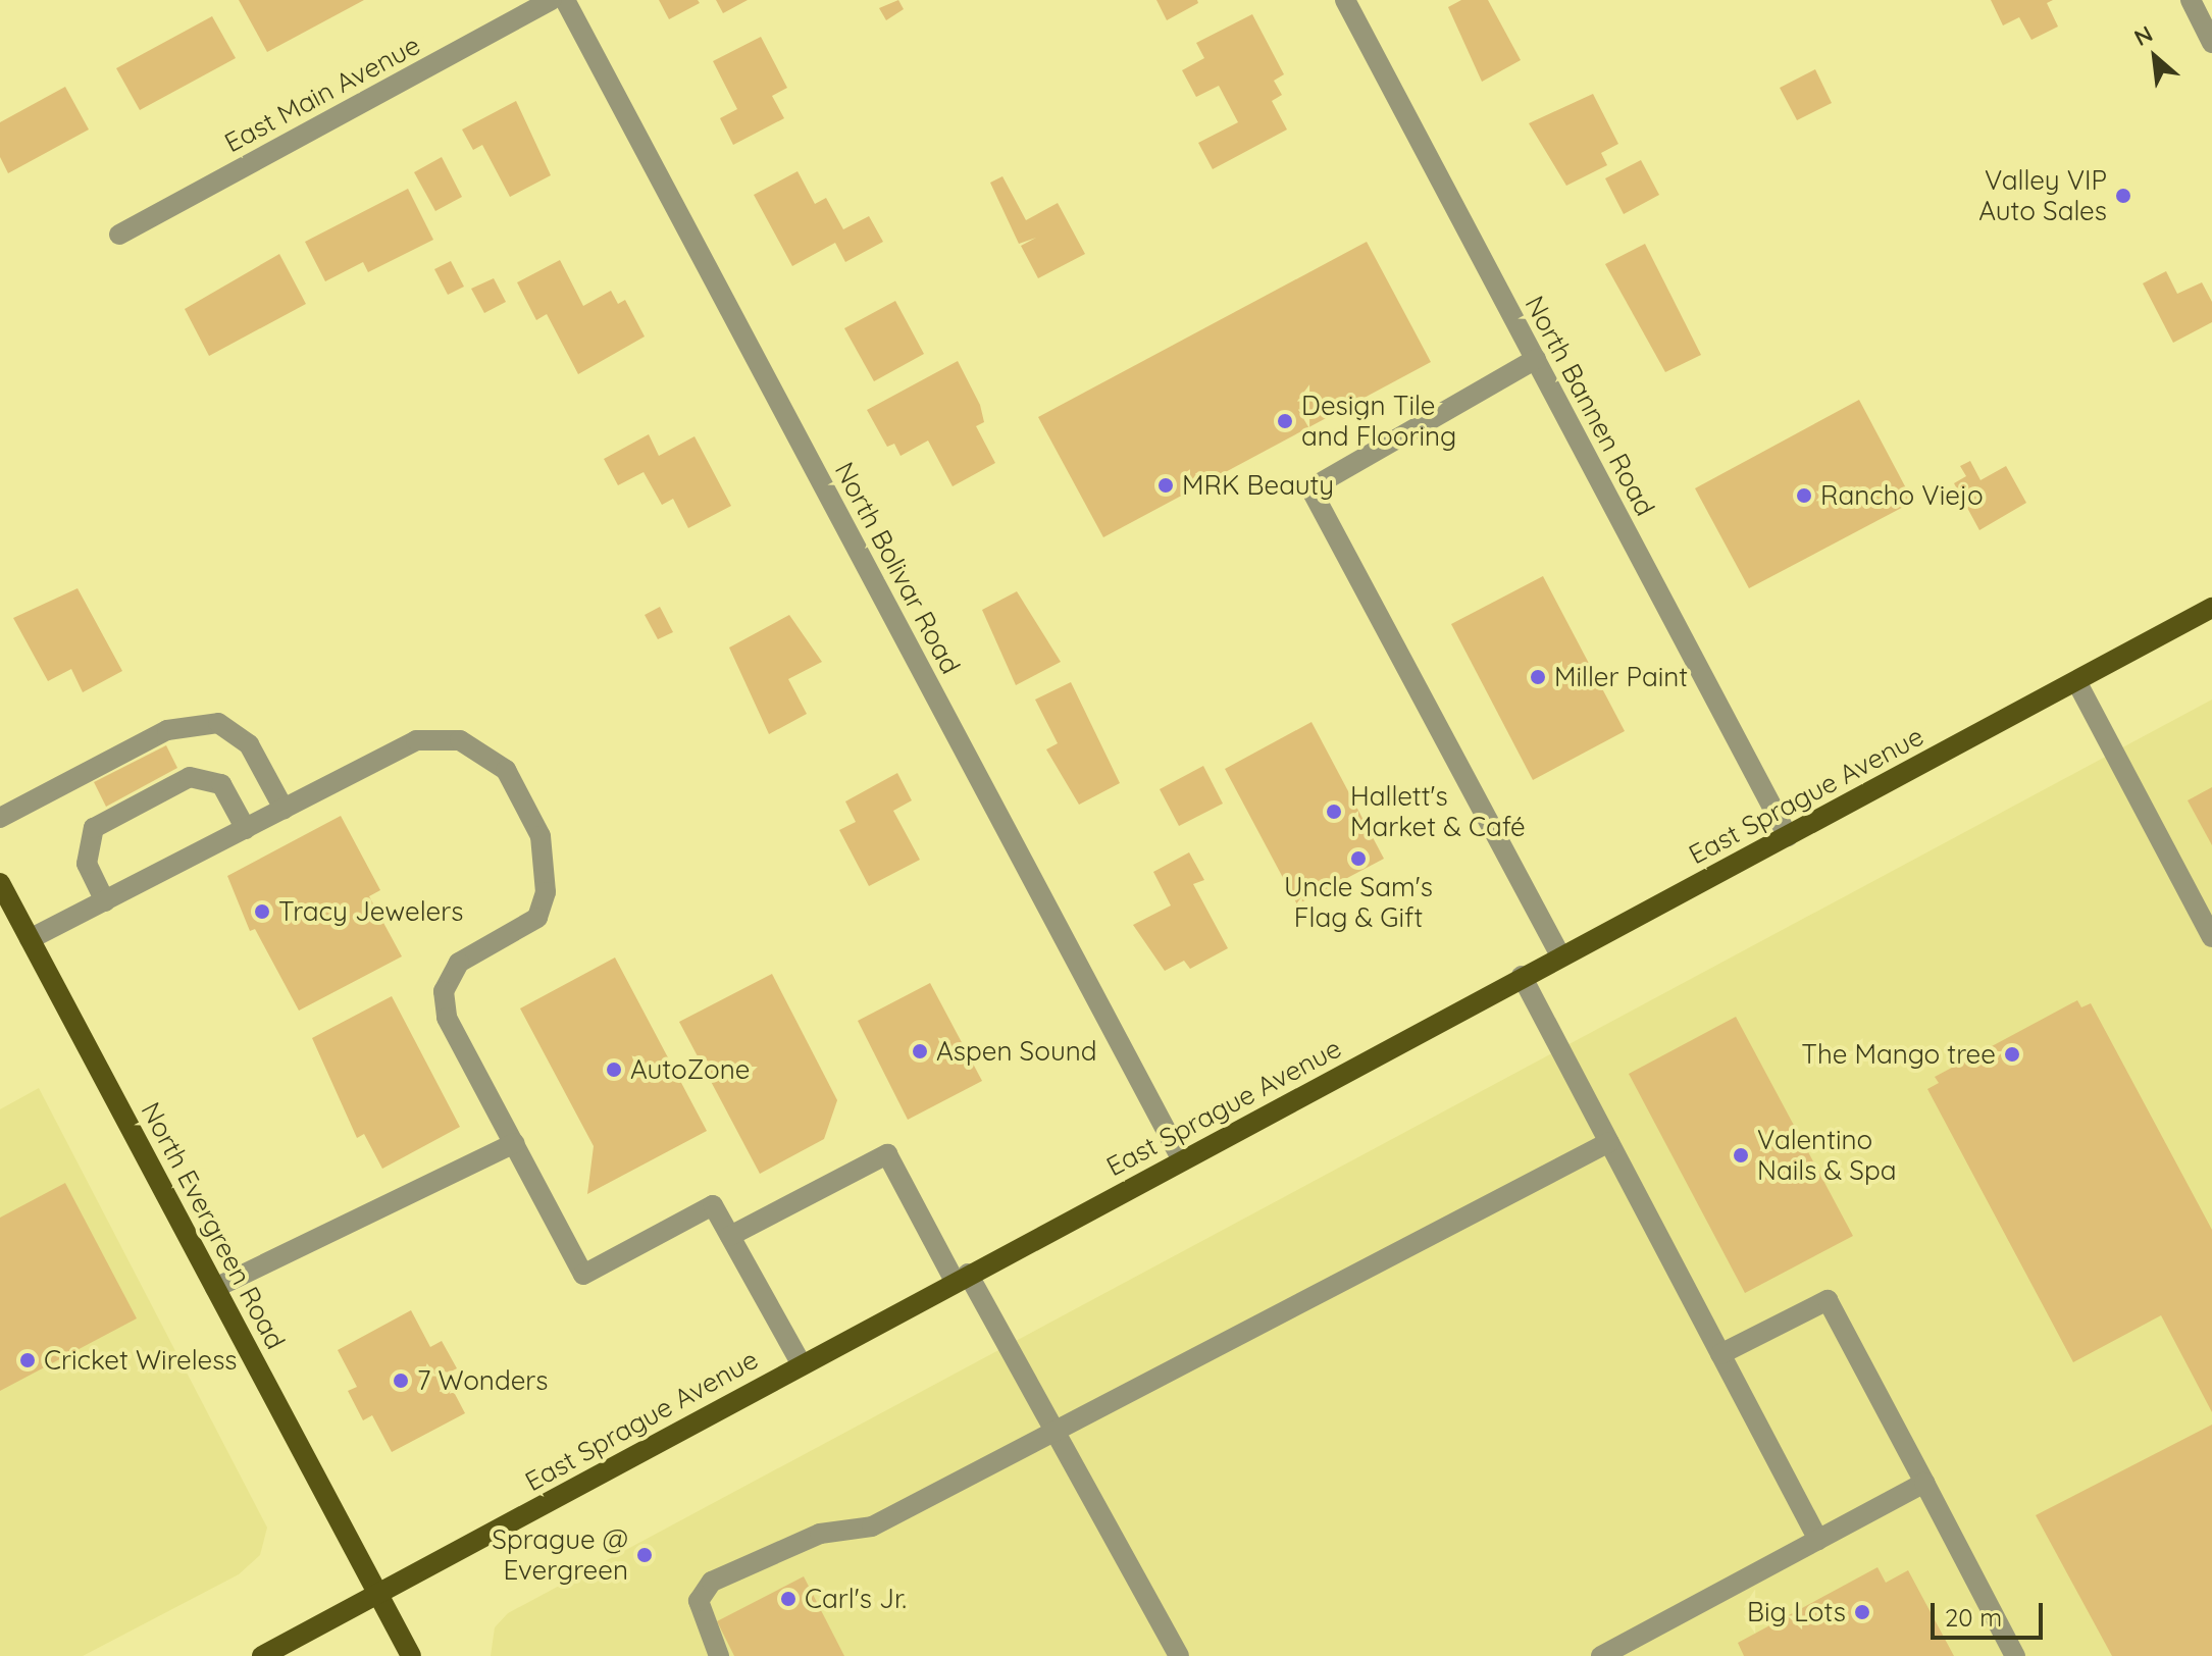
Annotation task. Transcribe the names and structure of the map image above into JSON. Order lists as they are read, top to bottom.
{
  "streets": {
    "main road": ["East Sprague Avenue", "North Evergreen Road"],
    "street": ["East Main Avenue", "North Bannen Road", "North Bolivar Road"]
  },
  "crossings": [
    ["North Bannen Road", "East Sprague Avenue"],
    ["North Bolivar Road", "East Sprague Avenue"],
    ["East Sprague Avenue", "North Evergreen Road"]
  ],
  "places": [
    "Valley VIP Auto Sales",
    "Design Tile and Flooring",
    "MRK Beauty",
    "Rancho Viejo",
    "Miller Paint",
    "Hallett's Market & Café",
    "Uncle Sam's Flag & Gift",
    "Tracy Jewelers",
    "Aspen Sound",
    "The Mango tree",
    "AutoZone",
    "Valentino Nails & Spa",
    "Cricket Wireless",
    "7 Wonders",
    "Sprague @ Evergreen",
    "Carl's Jr.",
    "Big Lots"
  ],
  "scale_bar": "20 m",
  "north": "top left"
}
